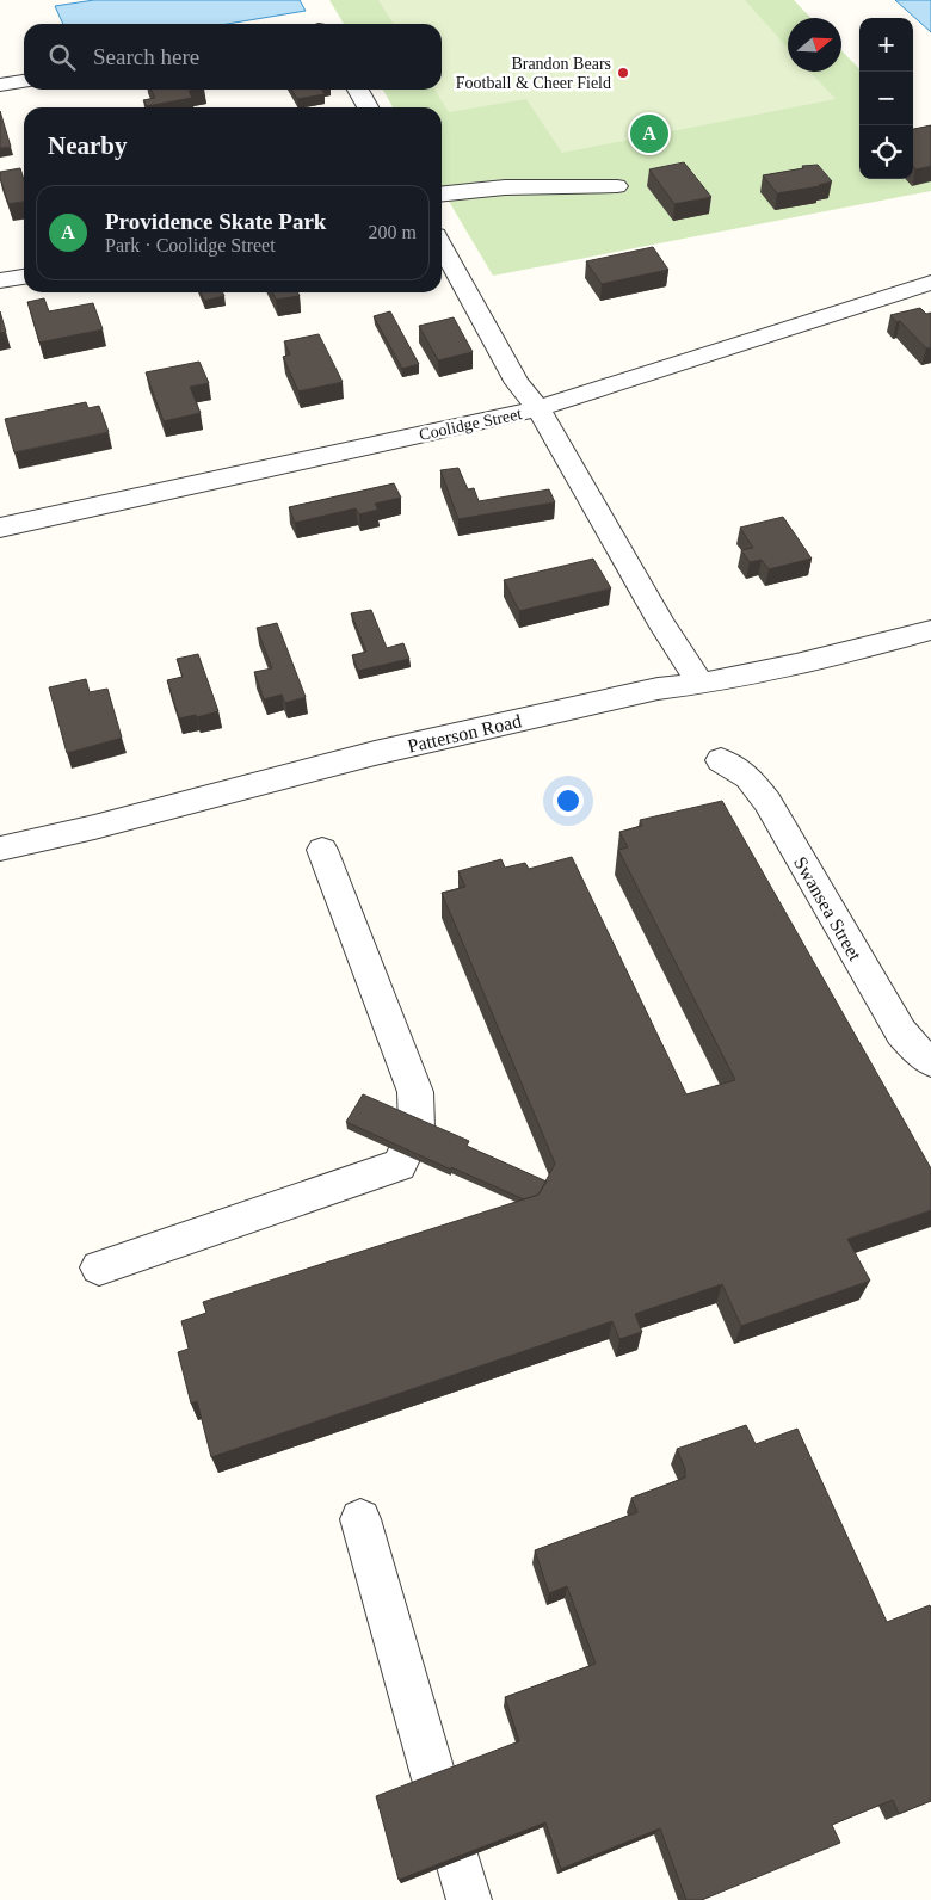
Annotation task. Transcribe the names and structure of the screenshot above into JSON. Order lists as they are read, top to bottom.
{
  "streets": {
    "street": ["Coolidge Street", "Patterson Road", "Swansea Street"]
  },
  "places": ["Brandon Bears Football & Cheer Field"],
  "north": "right",
  "page": {
    "map_buttons": ["+", "−"],
    "search": "Search here",
    "heading": "Nearby",
    "pins": "A",
    "list": [
      {
        "mark": "A",
        "name": "Providence Skate Park",
        "note": "Park · Coolidge Street",
        "value": "200 m"
      }
    ]
  }
}
